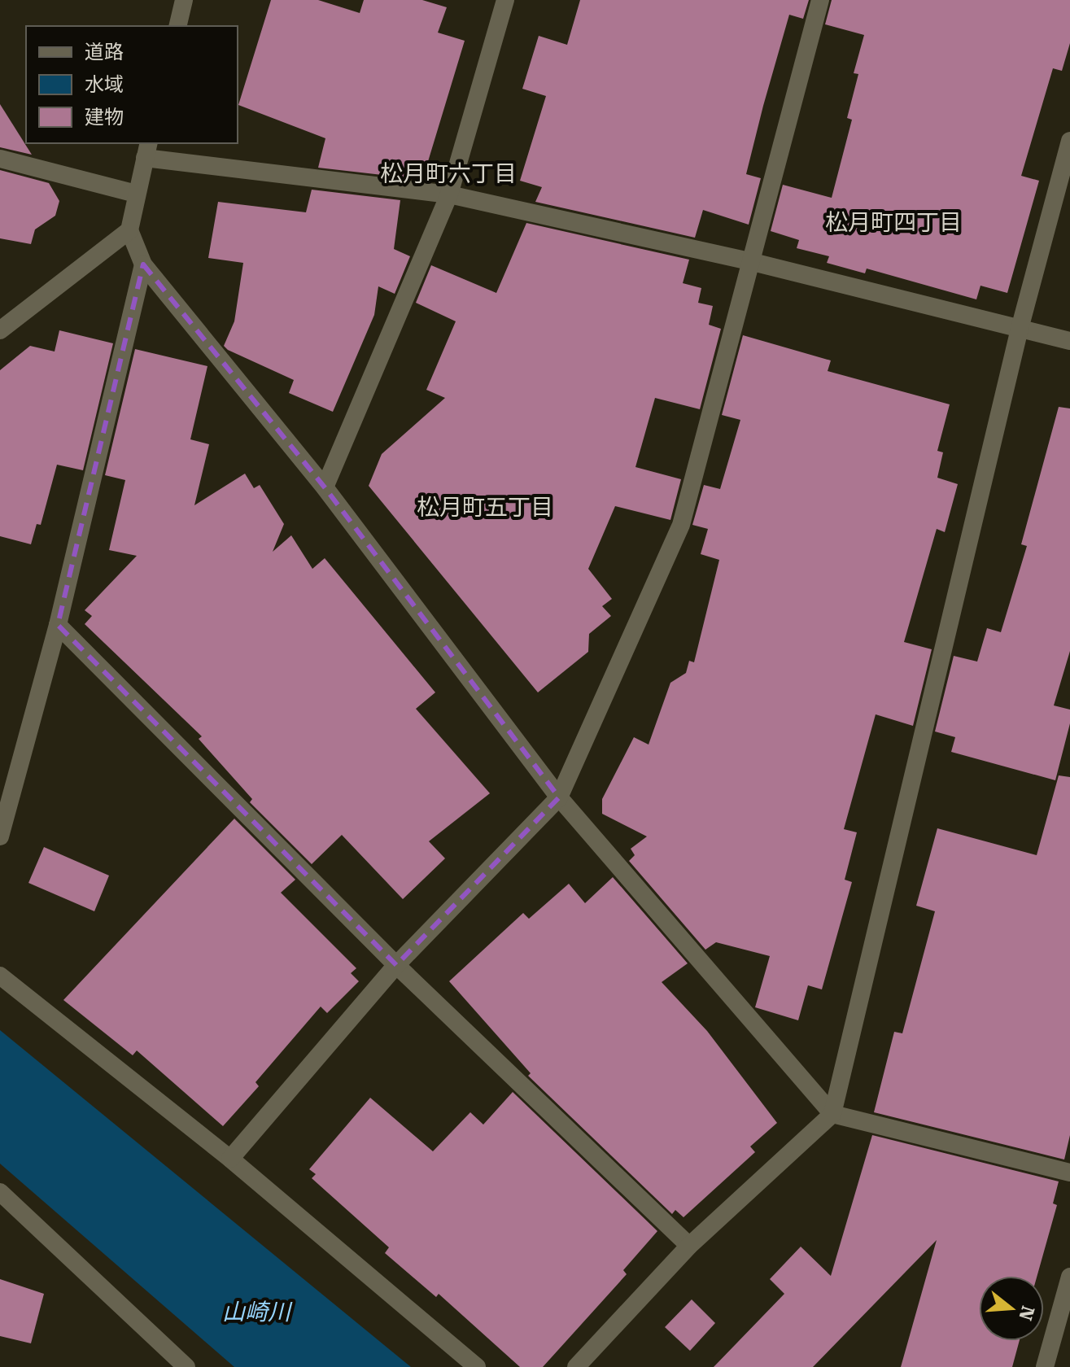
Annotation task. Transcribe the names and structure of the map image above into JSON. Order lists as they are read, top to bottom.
{
  "districts": ["松月町六丁目", "松月町四丁目", "松月町五丁目"],
  "water": ["山崎川"],
  "legend": ["道路", "水域", "建物"],
  "north": "right"
}
